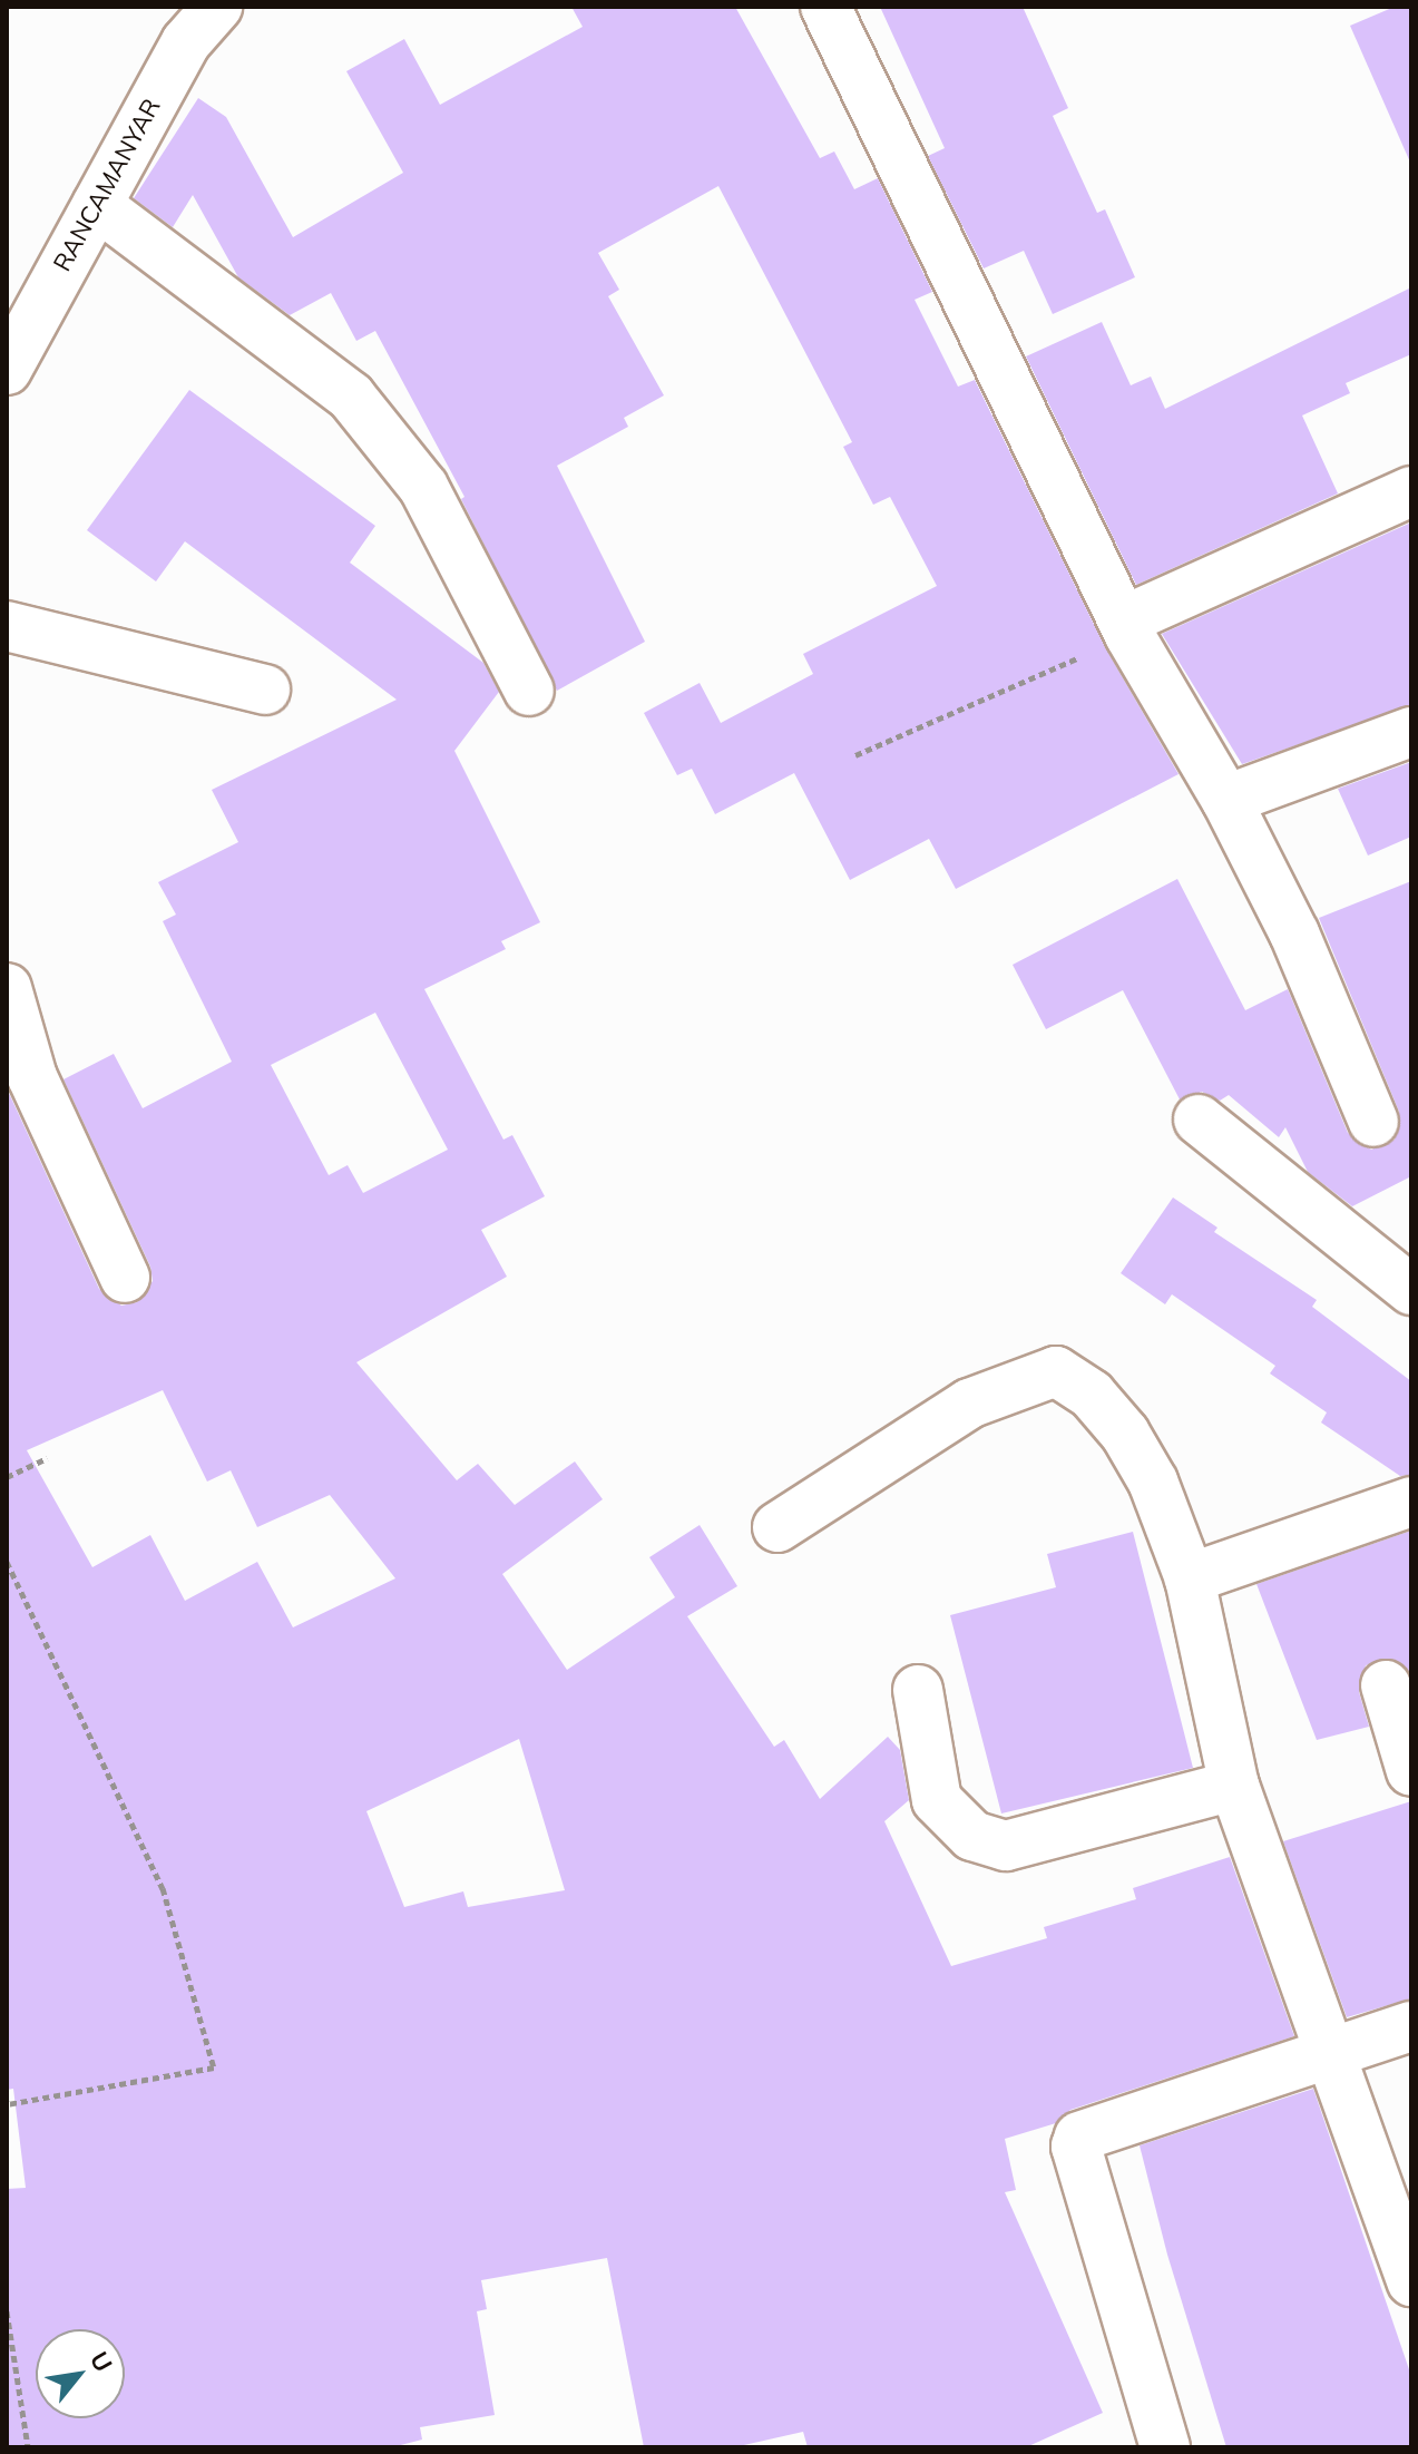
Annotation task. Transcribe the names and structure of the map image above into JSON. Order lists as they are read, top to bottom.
{
  "streets": {
    "street": ["RANCAMANYAR"]
  },
  "north": "top right"
}
